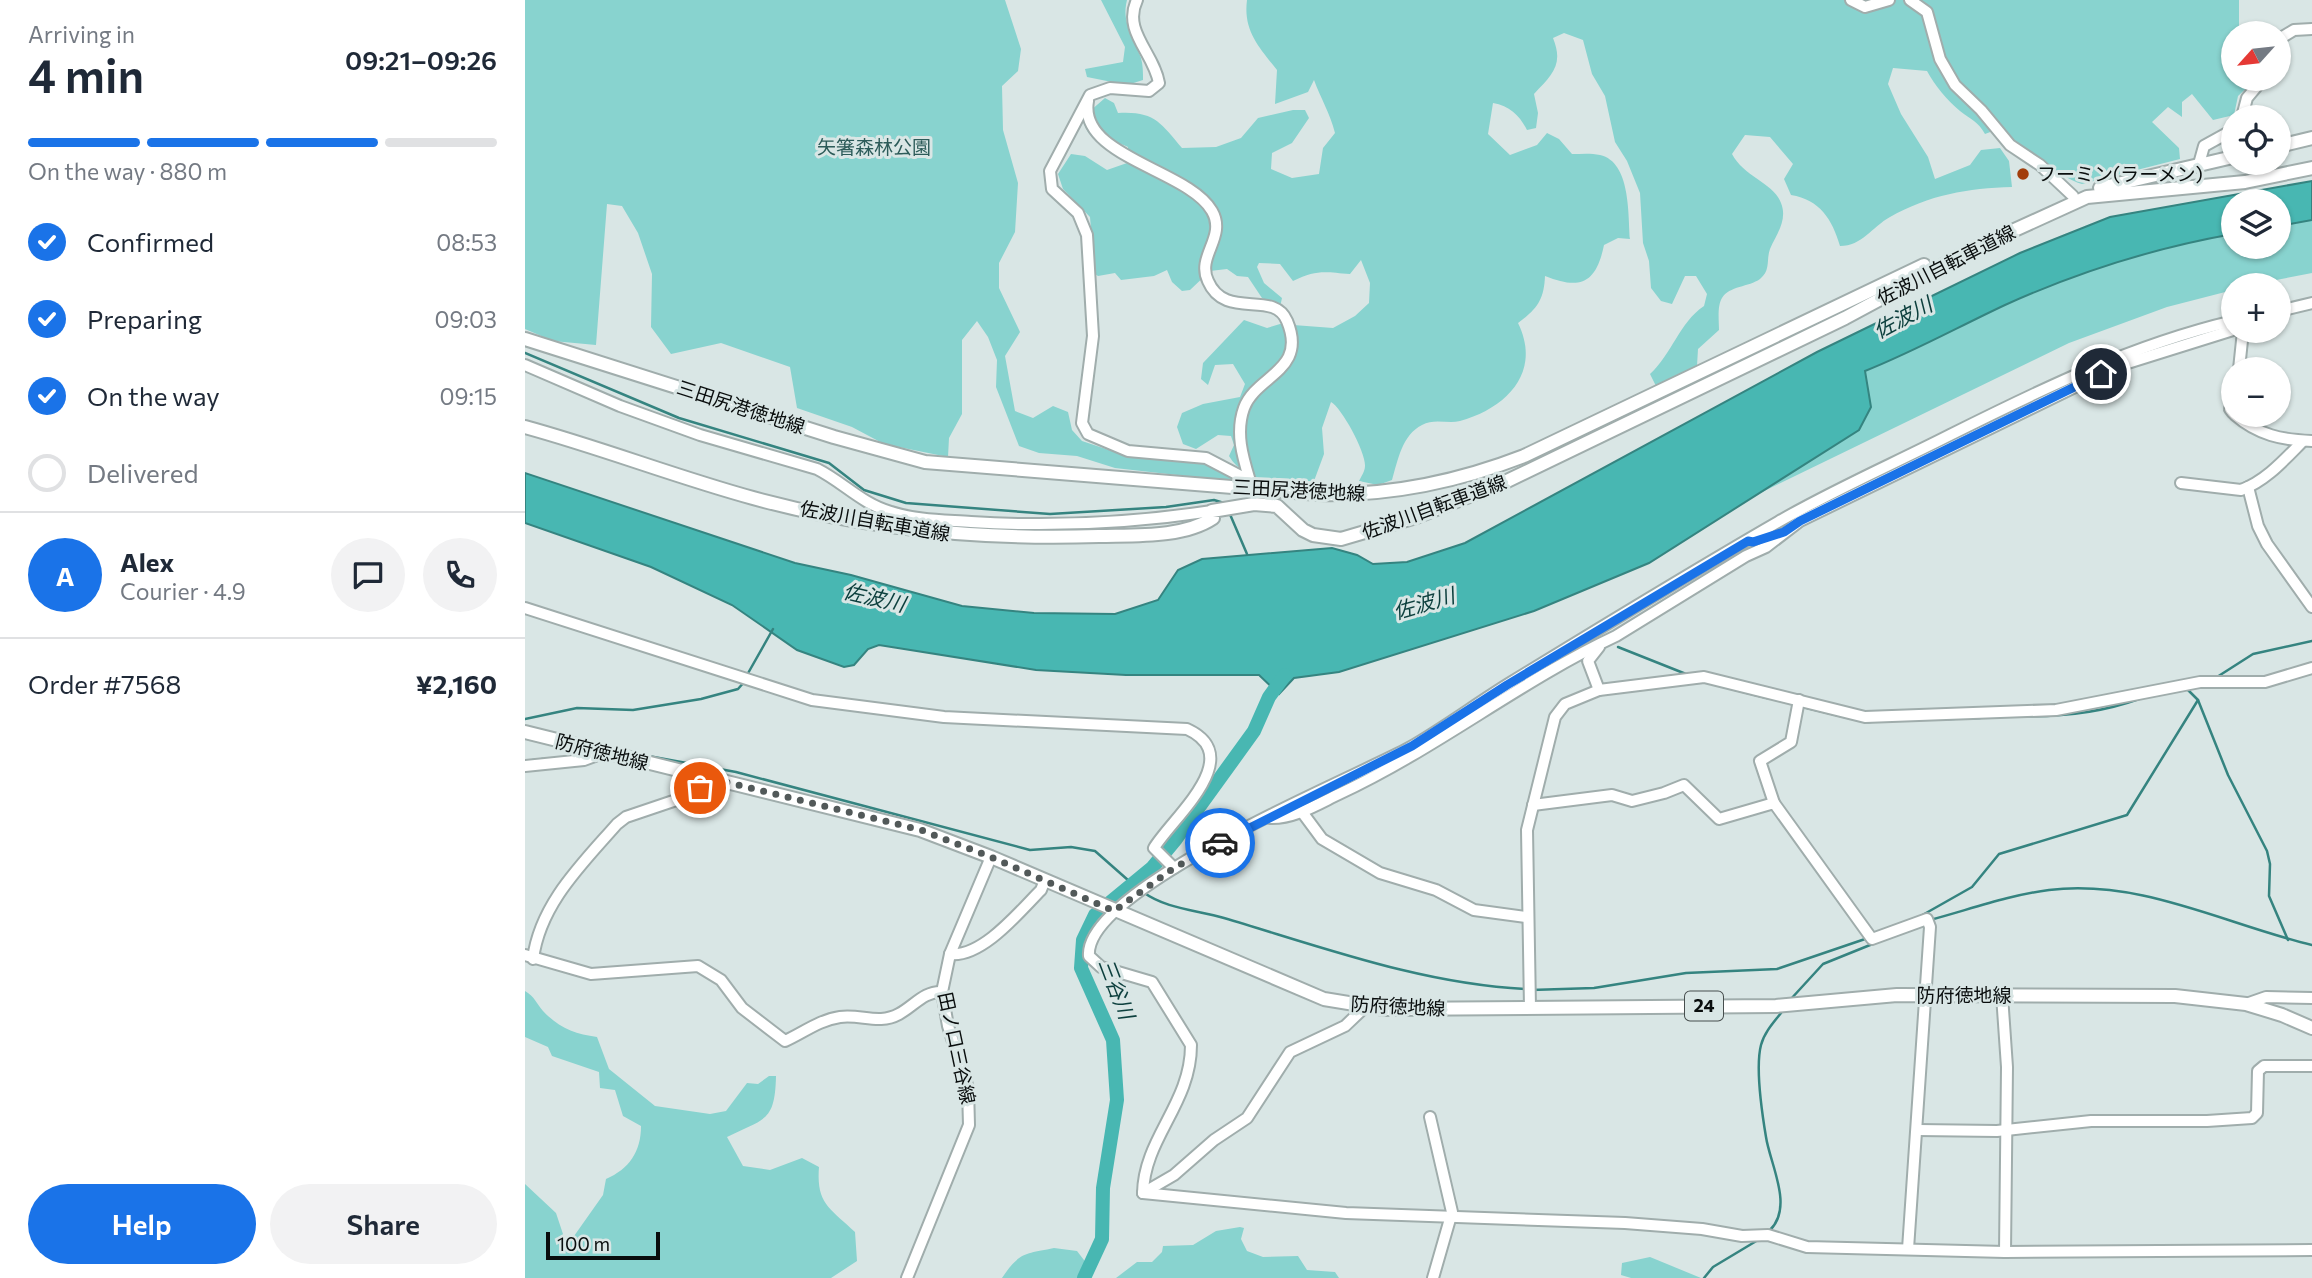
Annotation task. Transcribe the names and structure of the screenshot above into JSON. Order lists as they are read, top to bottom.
{
  "streets": {
    "main road": [
      "佐波川自転車道線",
      "三田尻港徳地線",
      "防府徳地線",
      "24"
    ],
    "street": ["田ノ口三谷線"]
  },
  "crossings": [
    ["防府徳地線", "田ノ口三谷線"]
  ],
  "water": ["佐波川", "三谷川"],
  "parks": ["矢箸森林公園"],
  "places": ["フーミン(ラーメン)"],
  "scale_bar": "100 m",
  "north": "bottom left",
  "page": {
    "heading": ["4 min", "Arriving in", "09:21–09:26"],
    "panel": [
      "Alex",
      "Courier · 4.9",
      "Order #7568",
      "¥2,160"
    ],
    "map_buttons": ["+", "−"],
    "bar": "On the way · 880 m",
    "list": [
      ["Confirmed", "08:53"],
      ["Preparing", "09:03"],
      ["On the way", "09:15"],
      "Delivered"
    ],
    "round": "A",
    "buttons": ["Help", "Share"],
    "scale": "100 m"
  }
}
